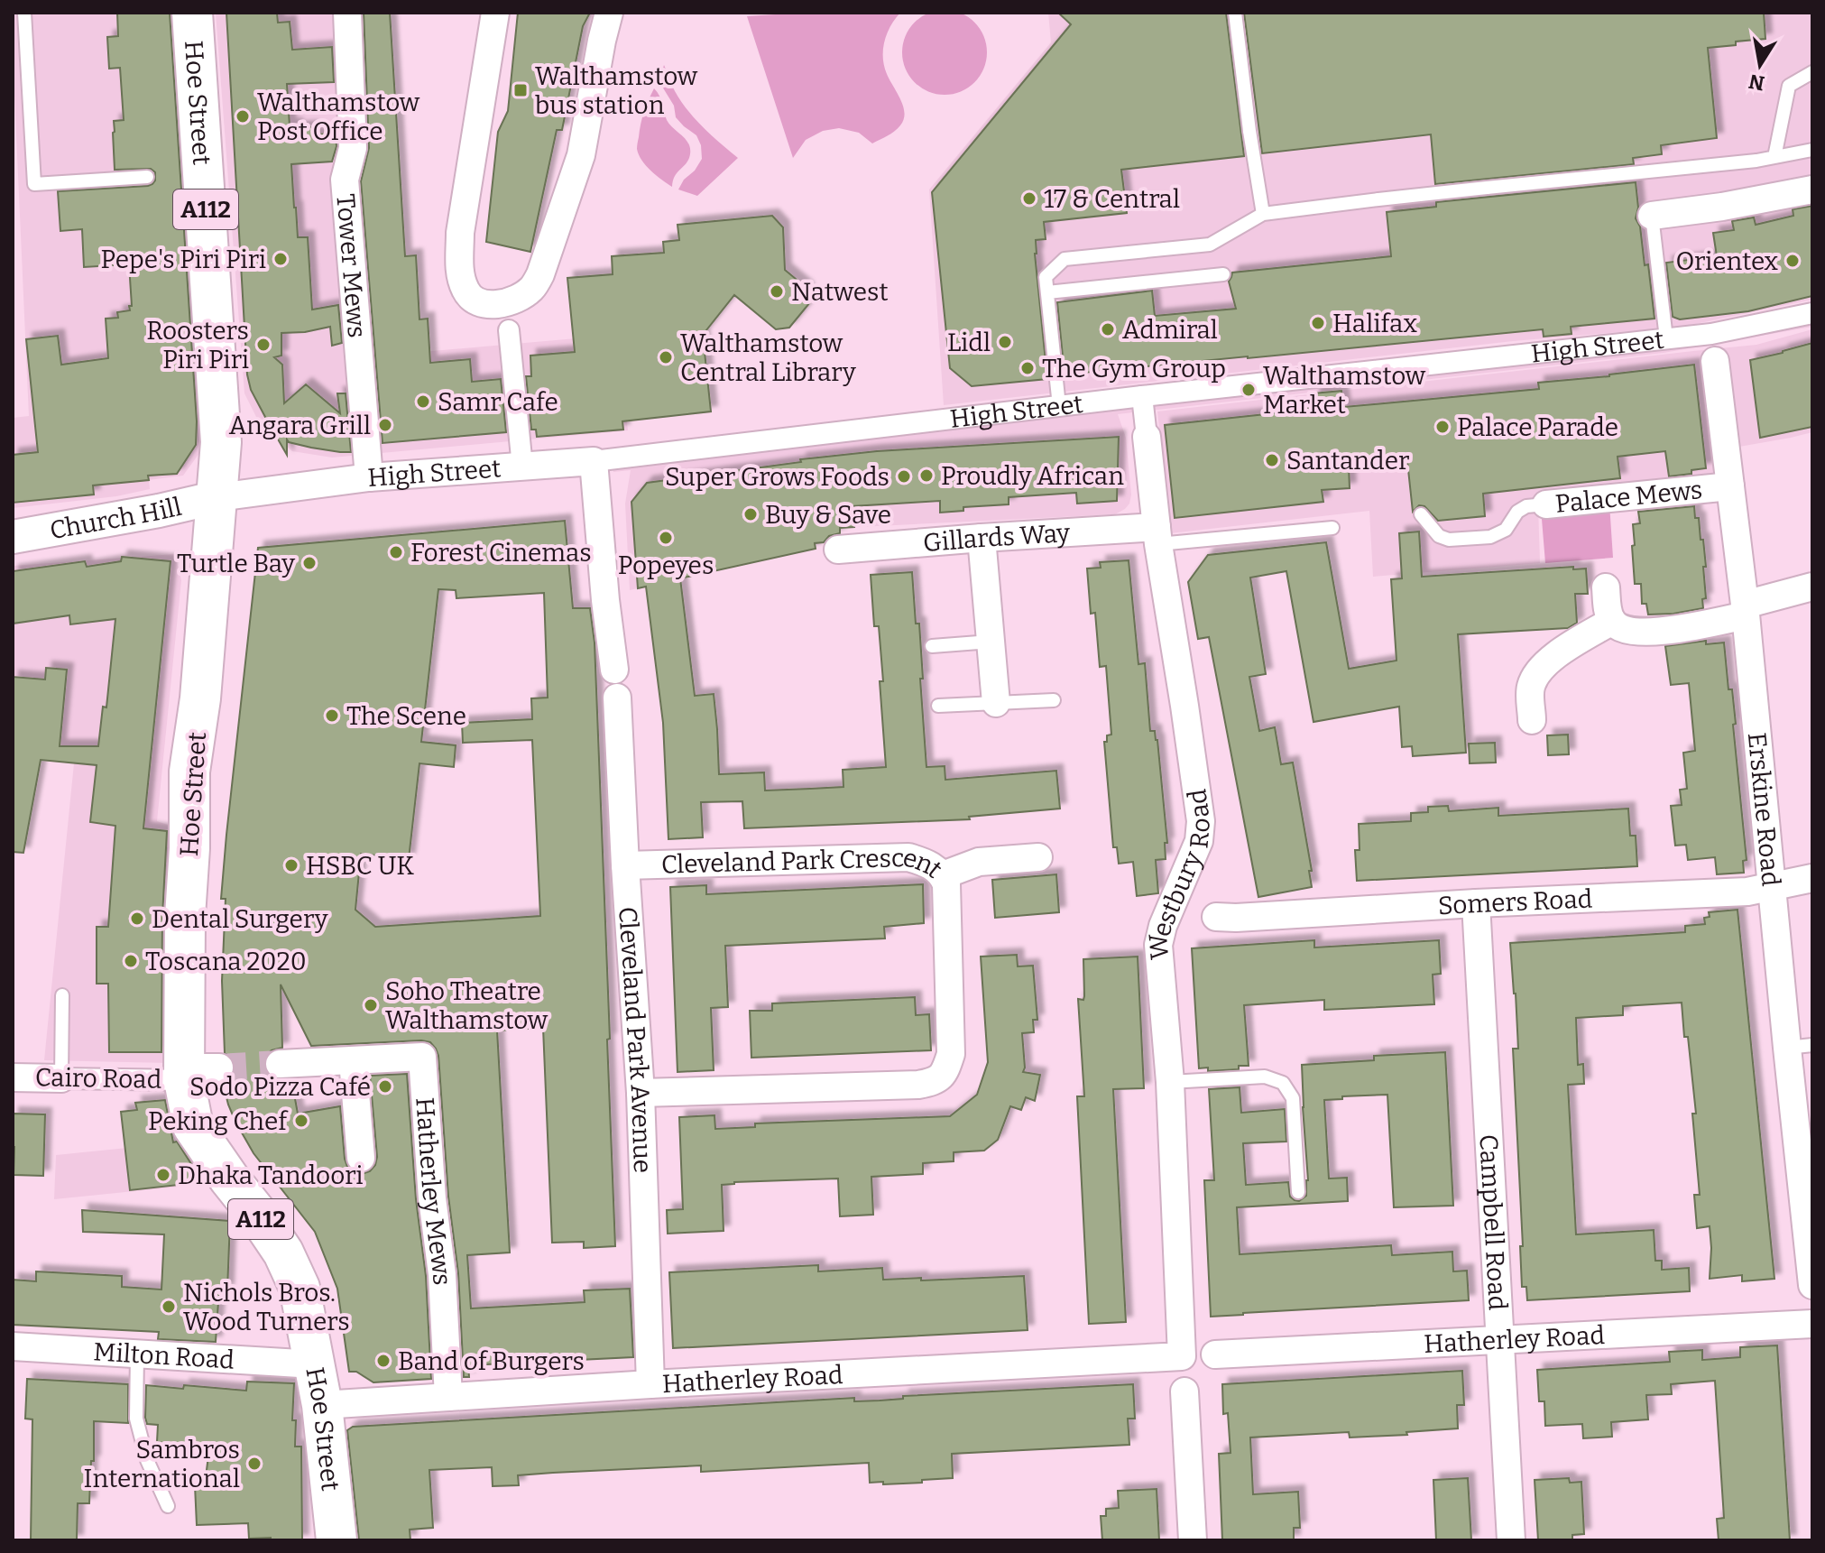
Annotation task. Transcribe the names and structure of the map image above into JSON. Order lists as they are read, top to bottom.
{
  "streets": {
    "main road": ["Hoe Street", "A112"],
    "street": [
      "Tower Mews",
      "High Street",
      "Palace Mews",
      "Church Hill",
      "Gillards Way",
      "Erskine Road",
      "Cleveland Park Crescent",
      "Westbury Road",
      "Somers Road",
      "Cleveland Park Avenue",
      "Cairo Road",
      "Hatherley Mews",
      "Campbell Road",
      "Hatherley Road",
      "Milton Road"
    ]
  },
  "crossings": [
    ["Hoe Street", "High Street"],
    ["Hoe Street", "Church Hill"],
    ["Hoe Street", "Cairo Road"],
    ["Hoe Street", "Hatherley Road"],
    ["Hoe Street", "Milton Road"],
    ["Tower Mews", "High Street"],
    ["High Street", "Church Hill"],
    ["High Street", "Erskine Road"],
    ["High Street", "Westbury Road"],
    ["Palace Mews", "Erskine Road"],
    ["Gillards Way", "Westbury Road"],
    ["Erskine Road", "Somers Road"],
    ["Cleveland Park Crescent", "Cleveland Park Avenue"],
    ["Westbury Road", "Hatherley Road"],
    ["Somers Road", "Campbell Road"],
    ["Cleveland Park Avenue", "Hatherley Road"],
    ["Hatherley Mews", "Hatherley Road"],
    ["Campbell Road", "Hatherley Road"]
  ],
  "places": {
    "transit": ["Walthamstow bus station"],
    "other": [
      "Walthamstow Post Office",
      "17 & Central",
      "Pepe's Piri Piri",
      "Orientex",
      "Natwest",
      "Halifax",
      "Admiral",
      "Lidl",
      "Roosters Piri Piri",
      "Walthamstow Central Library",
      "The Gym Group",
      "Walthamstow Market",
      "Samr Cafe",
      "Angara Grill",
      "Palace Parade",
      "Santander",
      "Proudly African",
      "Super Grows Foods",
      "Buy & Save",
      "Popeyes",
      "Forest Cinemas",
      "Turtle Bay",
      "The Scene",
      "HSBC UK",
      "Dental Surgery",
      "Toscana 2020",
      "Soho Theatre Walthamstow",
      "Sodo Pizza Café",
      "Peking Chef",
      "Dhaka Tandoori",
      "Nichols Bros. Wood Turners",
      "Band of Burgers",
      "Sambros International"
    ]
  },
  "north": "bottom"
}
